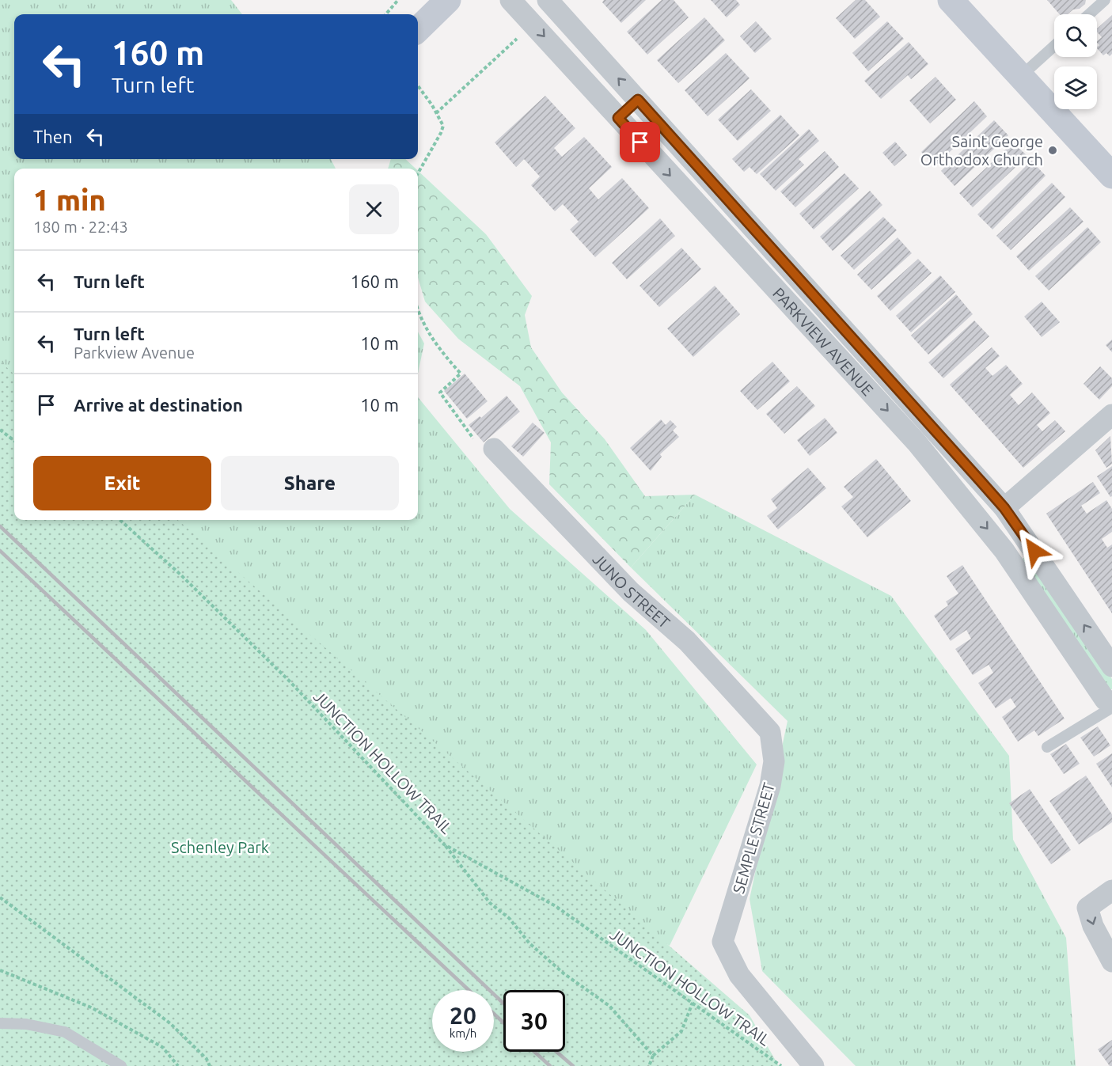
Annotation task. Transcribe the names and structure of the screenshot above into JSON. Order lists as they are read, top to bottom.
{
  "streets": {
    "street": ["PARKVIEW AVENUE", "JUNO STREET", "SEMPLE STREET"],
    "path": ["JUNCTION HOLLOW TRAIL"]
  },
  "crossings": [
    ["JUNO STREET", "SEMPLE STREET"]
  ],
  "parks": ["Schenley Park"],
  "places": ["Saint George Orthodox Church"],
  "page": {
    "turn": ["160 m", "Turn left"],
    "then": "Then",
    "heading": ["1 min", "180 m · 22:43"],
    "list": [
      {
        "name": "Turn left",
        "value": "160 m"
      },
      {
        "name": "Turn left",
        "note": "Parkview Avenue",
        "value": "10 m"
      },
      {
        "name": "Arrive at destination",
        "value": "10 m"
      }
    ],
    "buttons": ["Exit", "Share"],
    "speed": "20 km/h",
    "limit": "30"
  }
}
